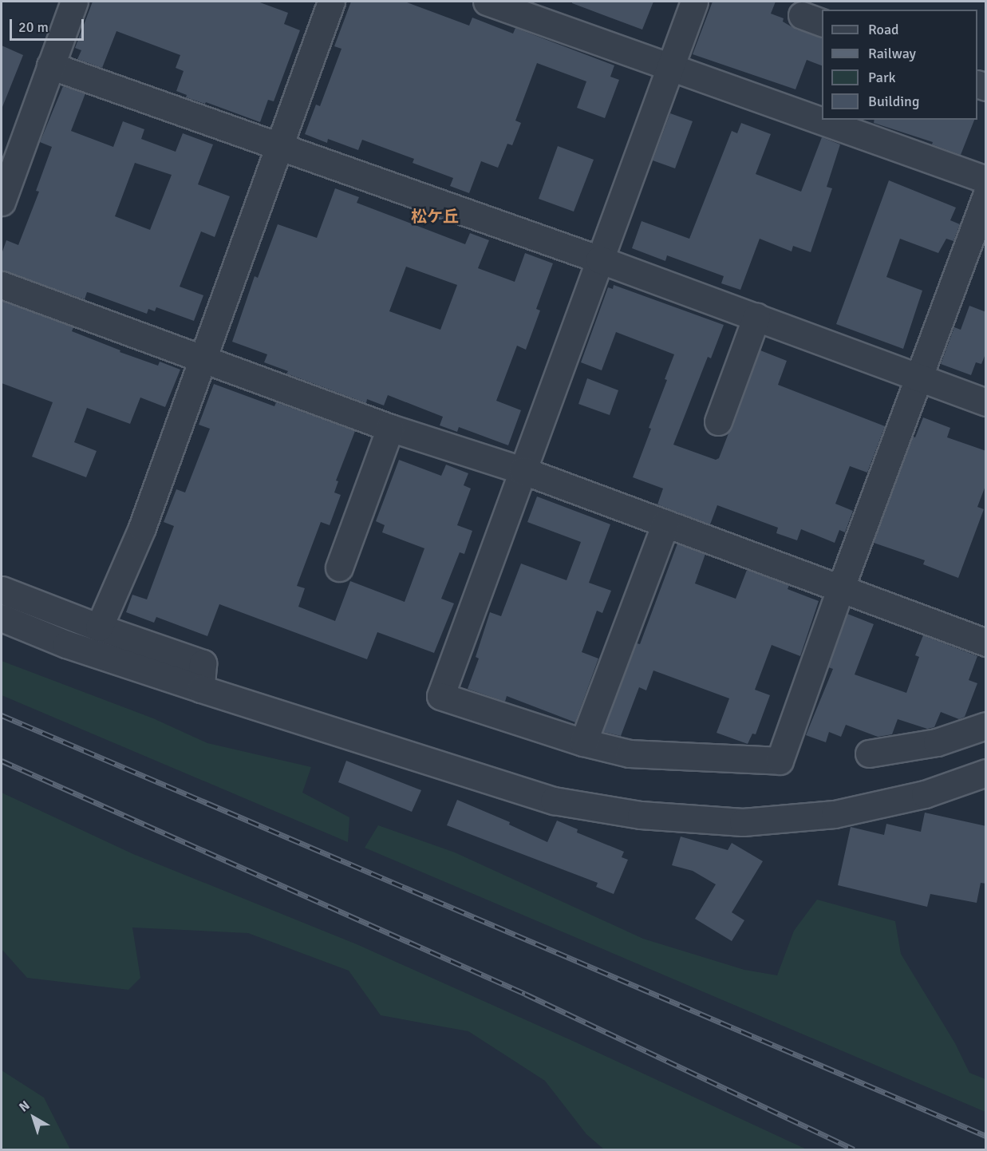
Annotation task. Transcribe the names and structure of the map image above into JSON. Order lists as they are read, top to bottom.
{
  "districts": ["松ケ丘"],
  "legend": [
    "Road",
    "Railway",
    "Park",
    "Building"
  ],
  "scale_bar": "20 m",
  "north": "top left"
}
